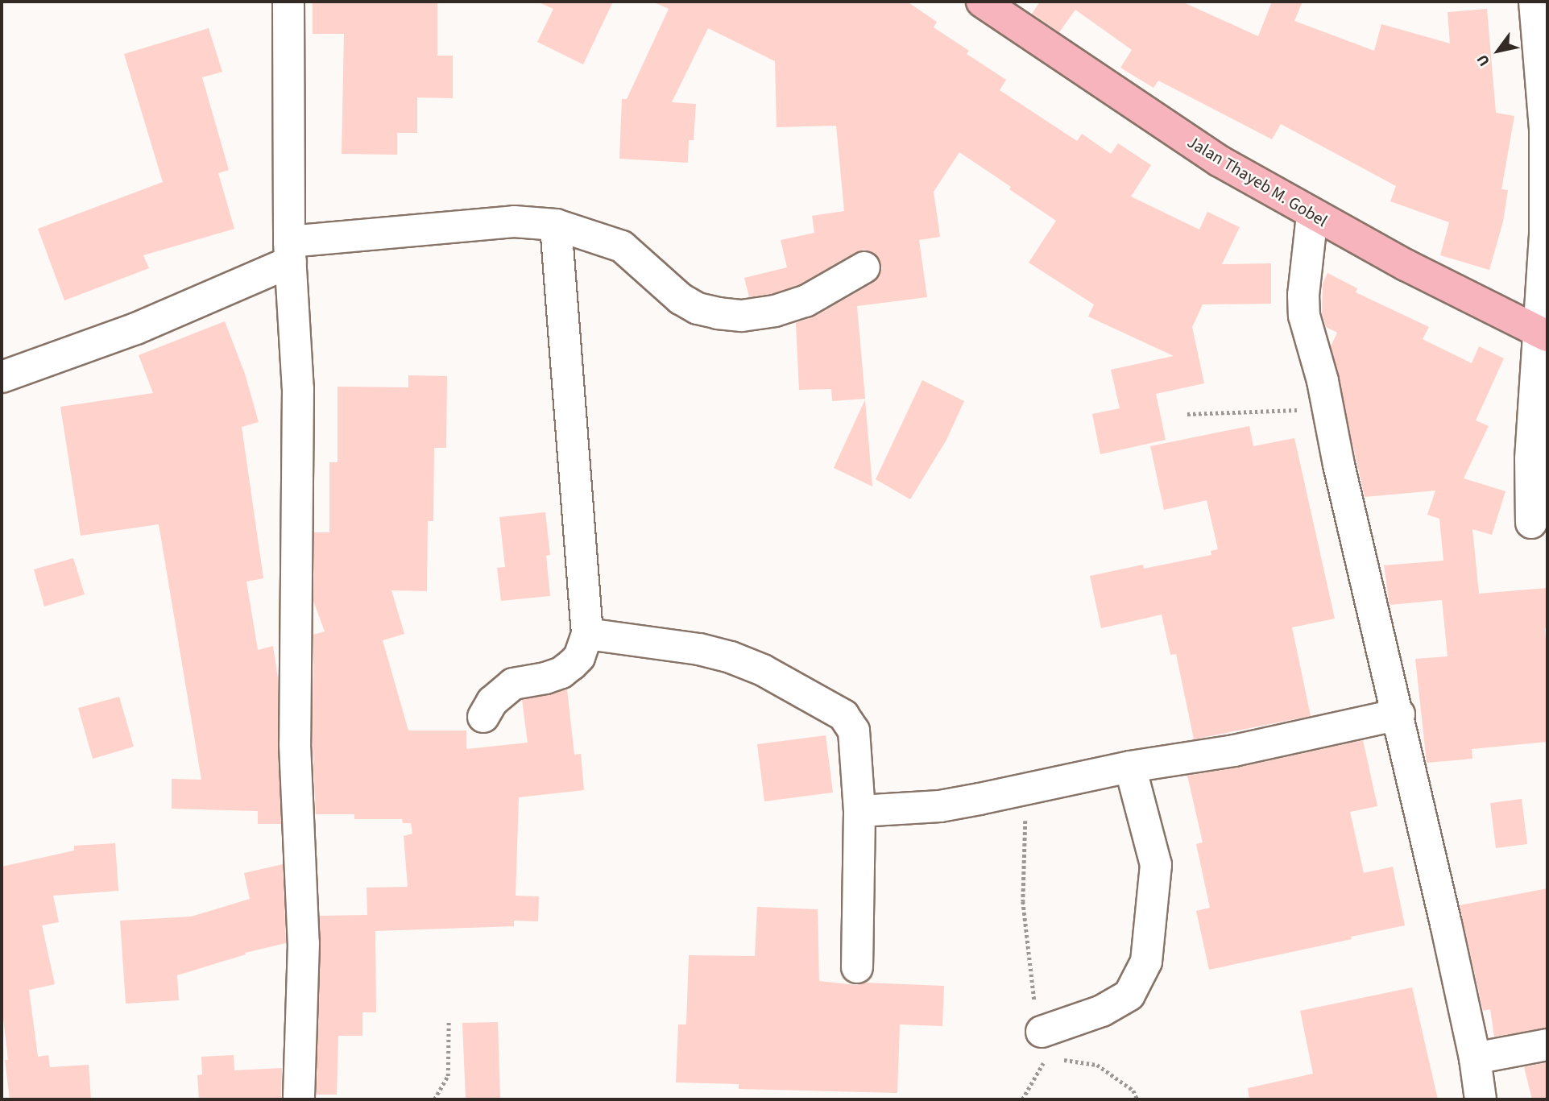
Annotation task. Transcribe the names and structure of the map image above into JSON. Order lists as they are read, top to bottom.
{
  "streets": {
    "main road": ["Jalan Thayeb M. Gobel"]
  },
  "north": "bottom left"
}
